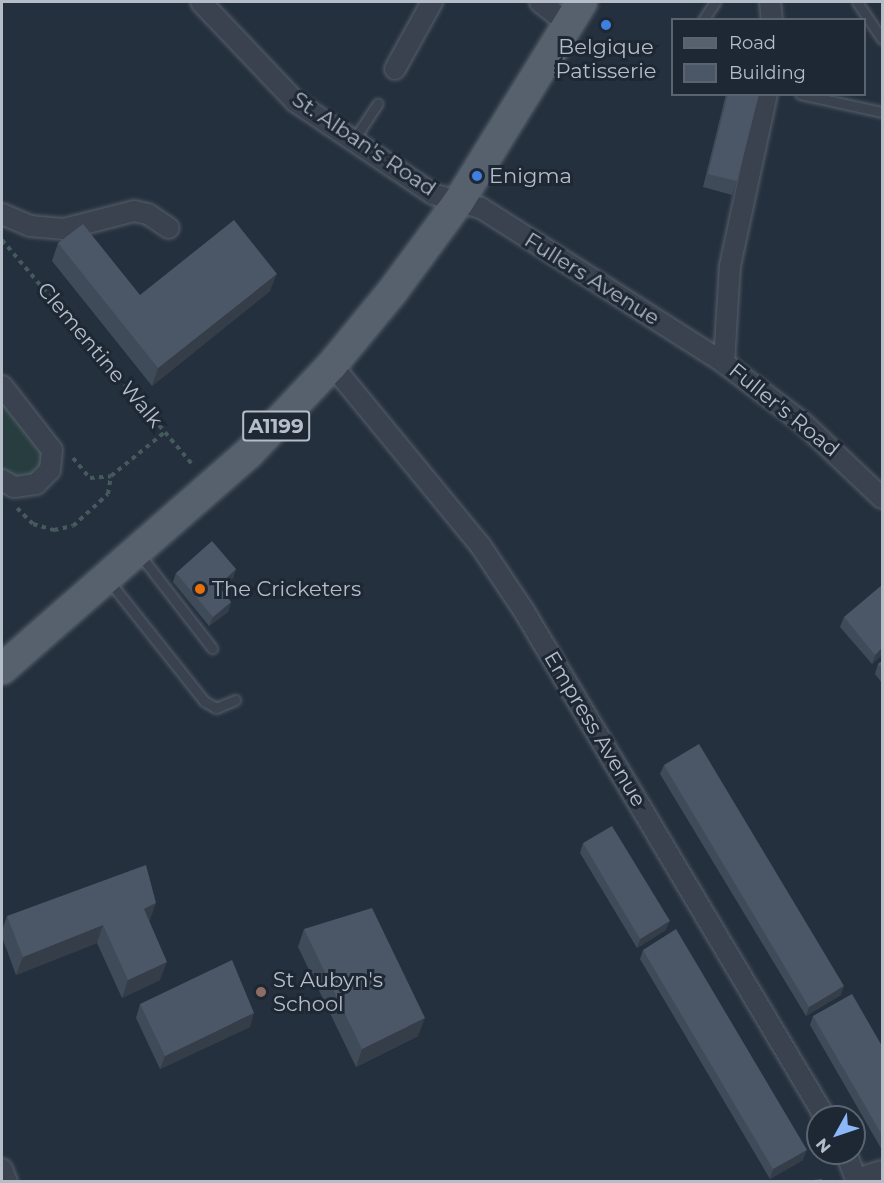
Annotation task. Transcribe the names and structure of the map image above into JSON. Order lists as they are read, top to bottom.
{
  "streets": {
    "main road": ["A1199"],
    "street": [
      "St. Alban's Road",
      "Fullers Avenue",
      "Fuller's Road",
      "Empress Avenue"
    ],
    "path": ["Clementine Walk"]
  },
  "crossings": [
    ["St. Alban's Road", "Fullers Avenue"],
    ["St. Alban's Road", "A1199"],
    ["Fullers Avenue", "Fuller's Road"],
    ["Fullers Avenue", "A1199"],
    ["A1199", "Empress Avenue"]
  ],
  "places": [
    "Belgique Patisserie",
    "Enigma",
    "The Cricketers",
    "St Aubyn's School"
  ],
  "legend": ["Road", "Building"],
  "north": "bottom left"
}
